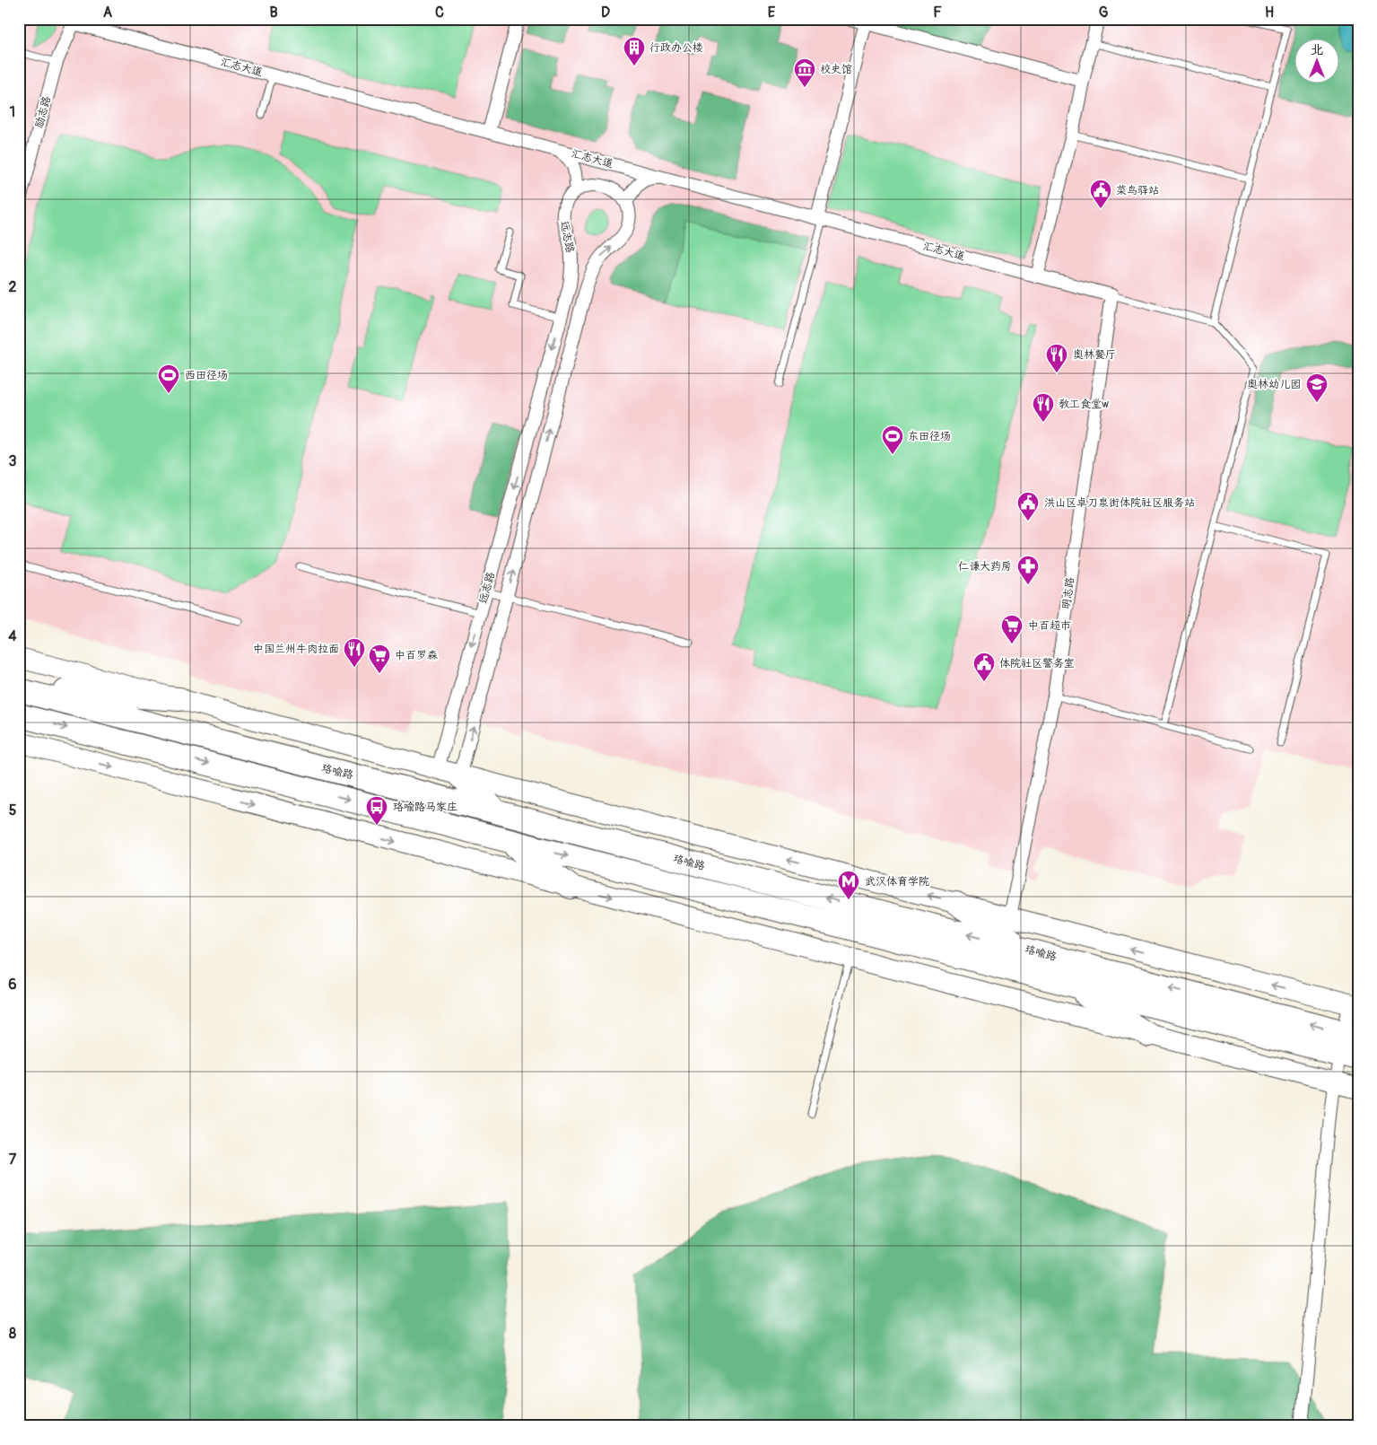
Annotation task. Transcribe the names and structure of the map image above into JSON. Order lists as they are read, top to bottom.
{
  "streets": {
    "highway": ["珞喻路"],
    "street": [
      "汇志大道",
      "励志路",
      "远志路",
      "明志路"
    ]
  },
  "crossings": [
    ["汇志大道", "励志路"],
    ["汇志大道", "明志路"]
  ],
  "places": {
    "building": ["行政办公楼"],
    "museum": ["校史馆"],
    "public building": ["菜鸟驿站", "洪山区卓刀泉街体院社区服务站", "体院社区警务室"],
    "restaurant": ["奥林餐厅", "教工食堂w", "中国兰州牛肉拉面"],
    "sports": ["西田径场", "东田径场"],
    "school or university": ["奥林幼儿园"],
    "pharmacy": ["仁谦大药房"],
    "supermarket": ["中百超市", "中百罗森"],
    "bus stop": ["珞喻路马家庄"],
    "metro station": ["武汉体育学院"]
  },
  "north": "top",
  "grid": {
    "columns": [
      "A",
      "B",
      "C",
      "D",
      "E",
      "F",
      "G",
      "H"
    ],
    "rows": [
      "1",
      "2",
      "3",
      "4",
      "5",
      "6",
      "7",
      "8"
    ]
  }
}
